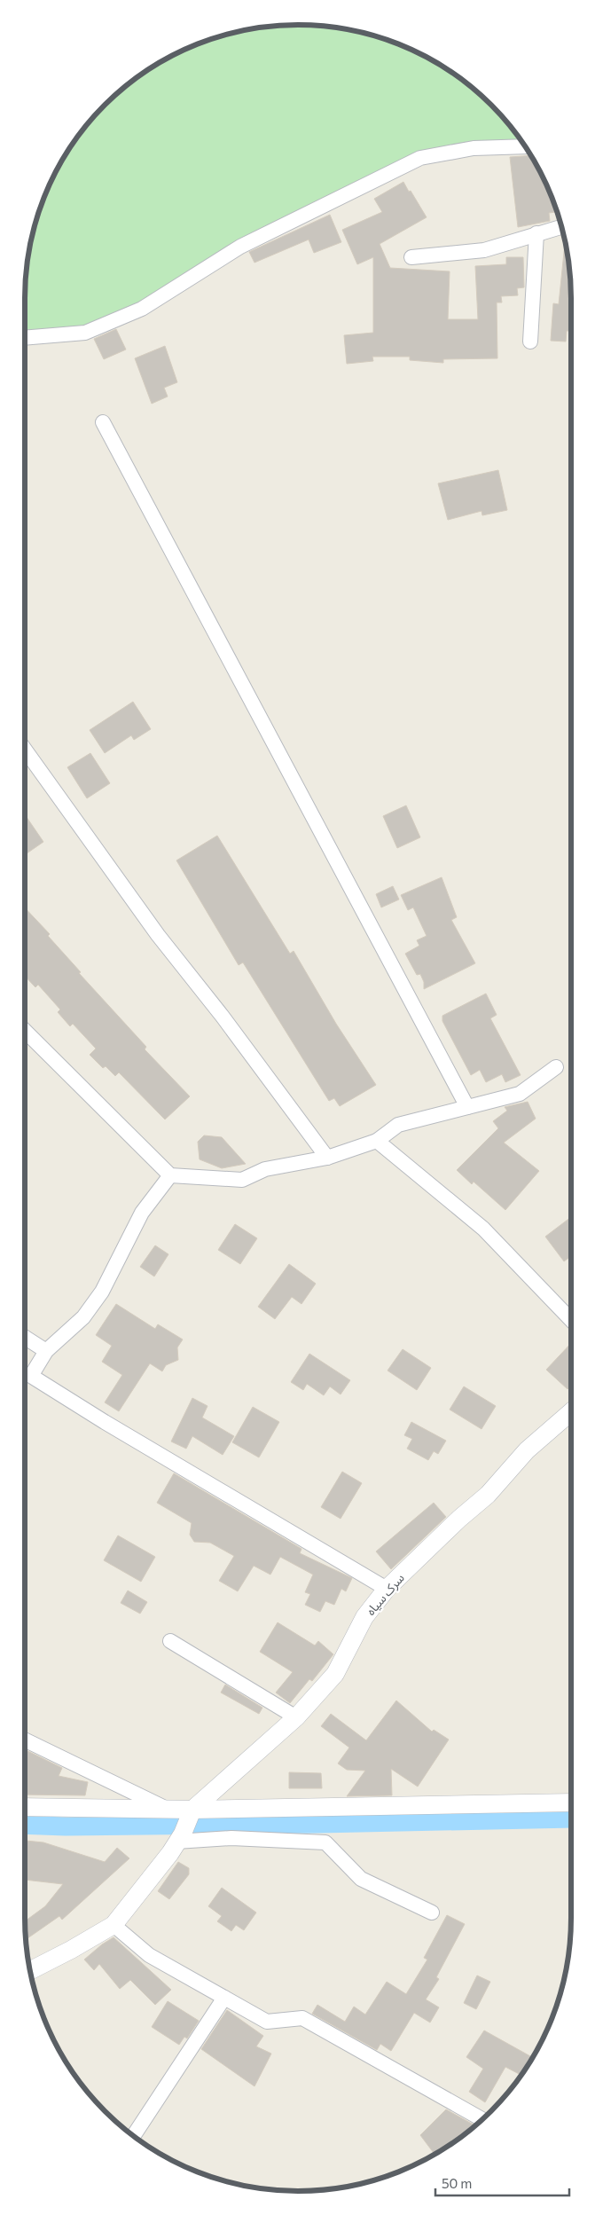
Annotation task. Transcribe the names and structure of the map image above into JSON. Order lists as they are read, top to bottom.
{
  "streets": {
    "street": ["سرک سیاه"]
  },
  "scale_bar": "50 m"
}
